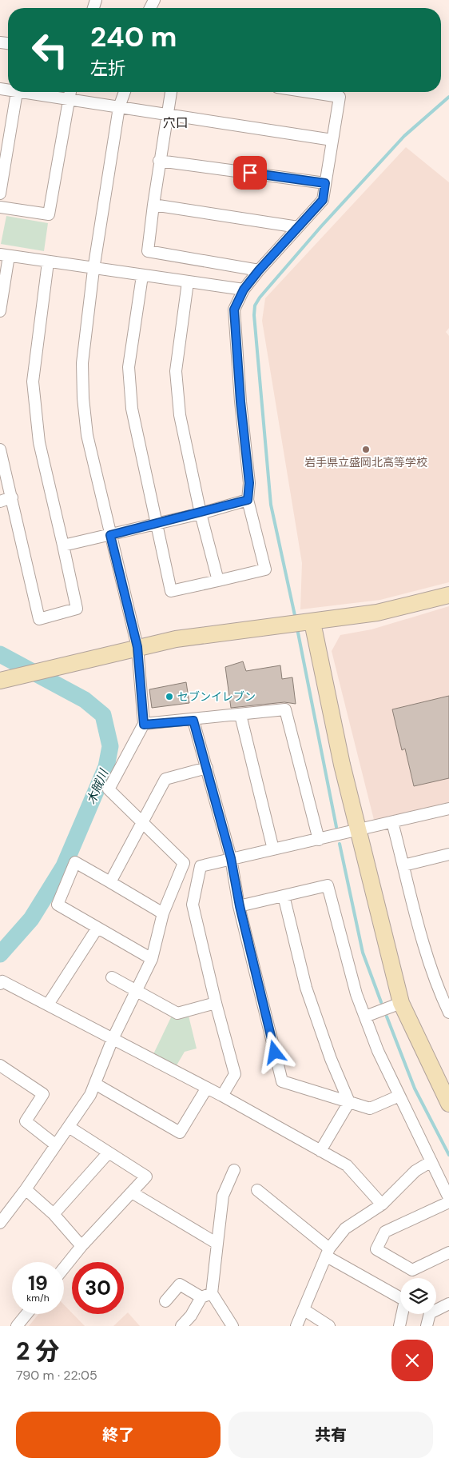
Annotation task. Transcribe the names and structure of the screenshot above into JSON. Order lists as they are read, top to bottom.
{
  "districts": ["穴口"],
  "water": ["木賊川"],
  "places": ["岩手県立盛岡北高等学校", "セブンイレブン"],
  "page": {
    "turn": ["240 m", "左折"],
    "speed": "19 km/h",
    "limit": "30",
    "heading": ["2 分", "790 m · 22:05"],
    "buttons": ["終了", "共有"]
  }
}
